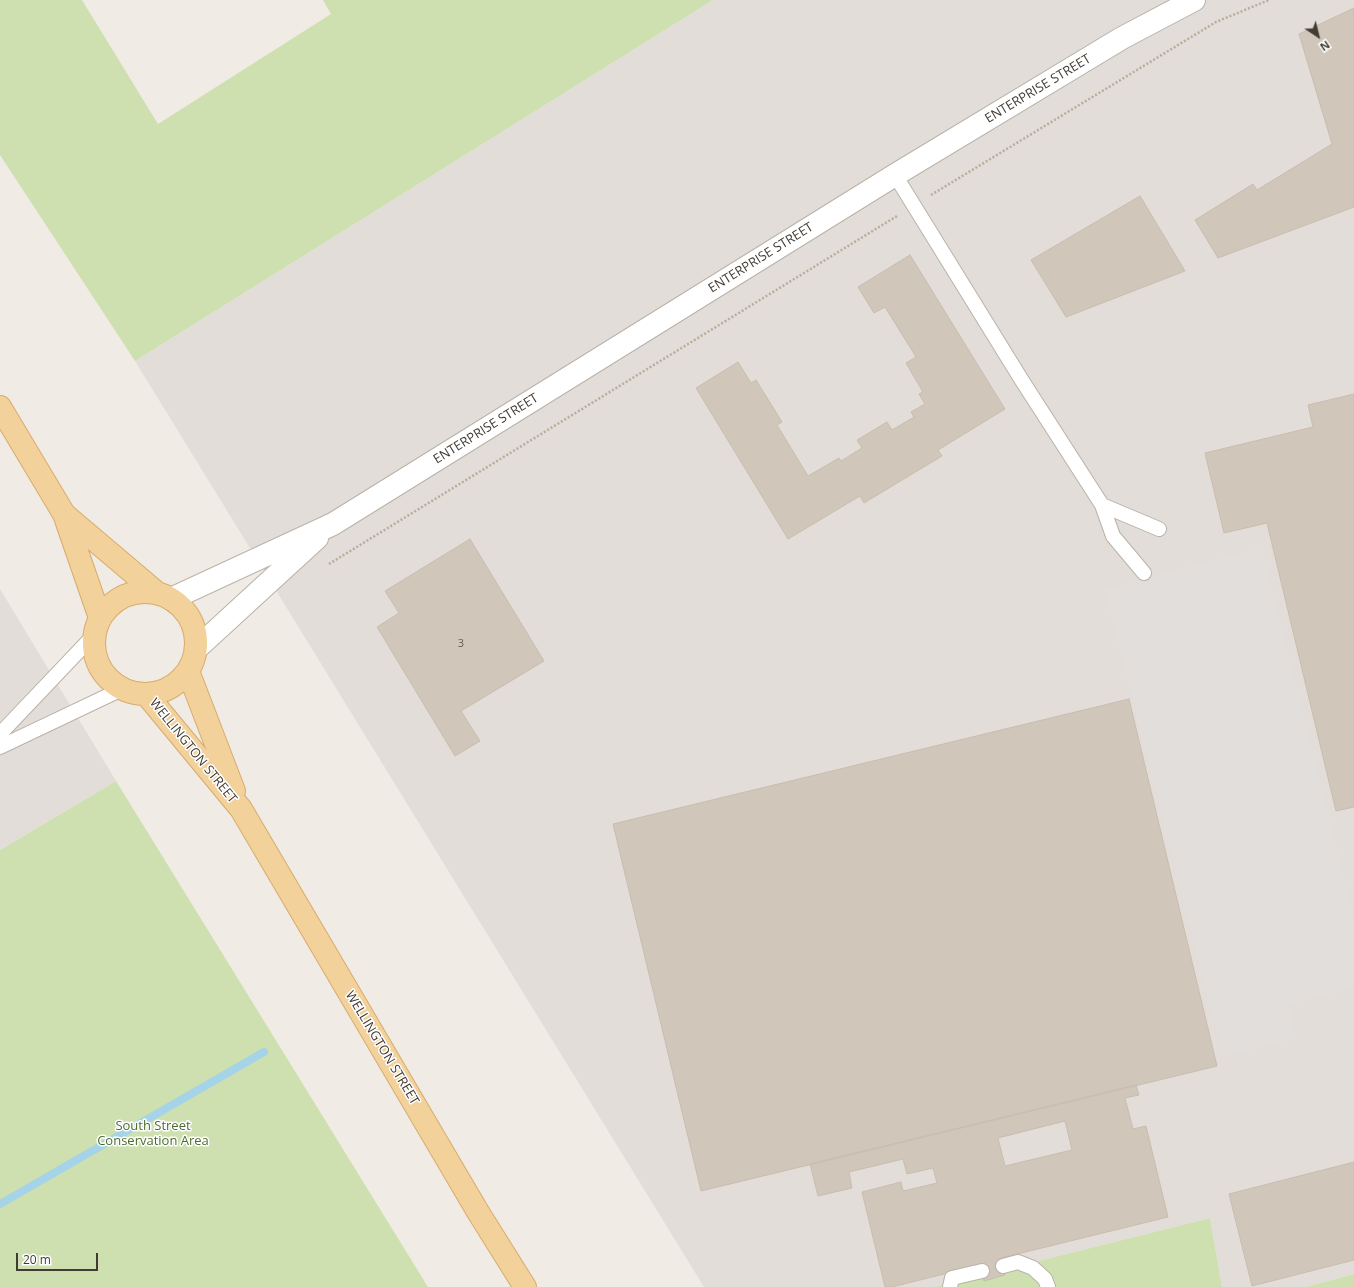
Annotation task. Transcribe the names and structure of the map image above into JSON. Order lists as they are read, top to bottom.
{
  "streets": {
    "main road": ["WELLINGTON STREET"],
    "street": ["ENTERPRISE STREET"]
  },
  "crossings": [
    ["ENTERPRISE STREET", "WELLINGTON STREET"]
  ],
  "parks": ["South Street Conservation Area"],
  "house_numbers": ["3"],
  "scale_bar": "20 m",
  "north": "bottom right"
}
